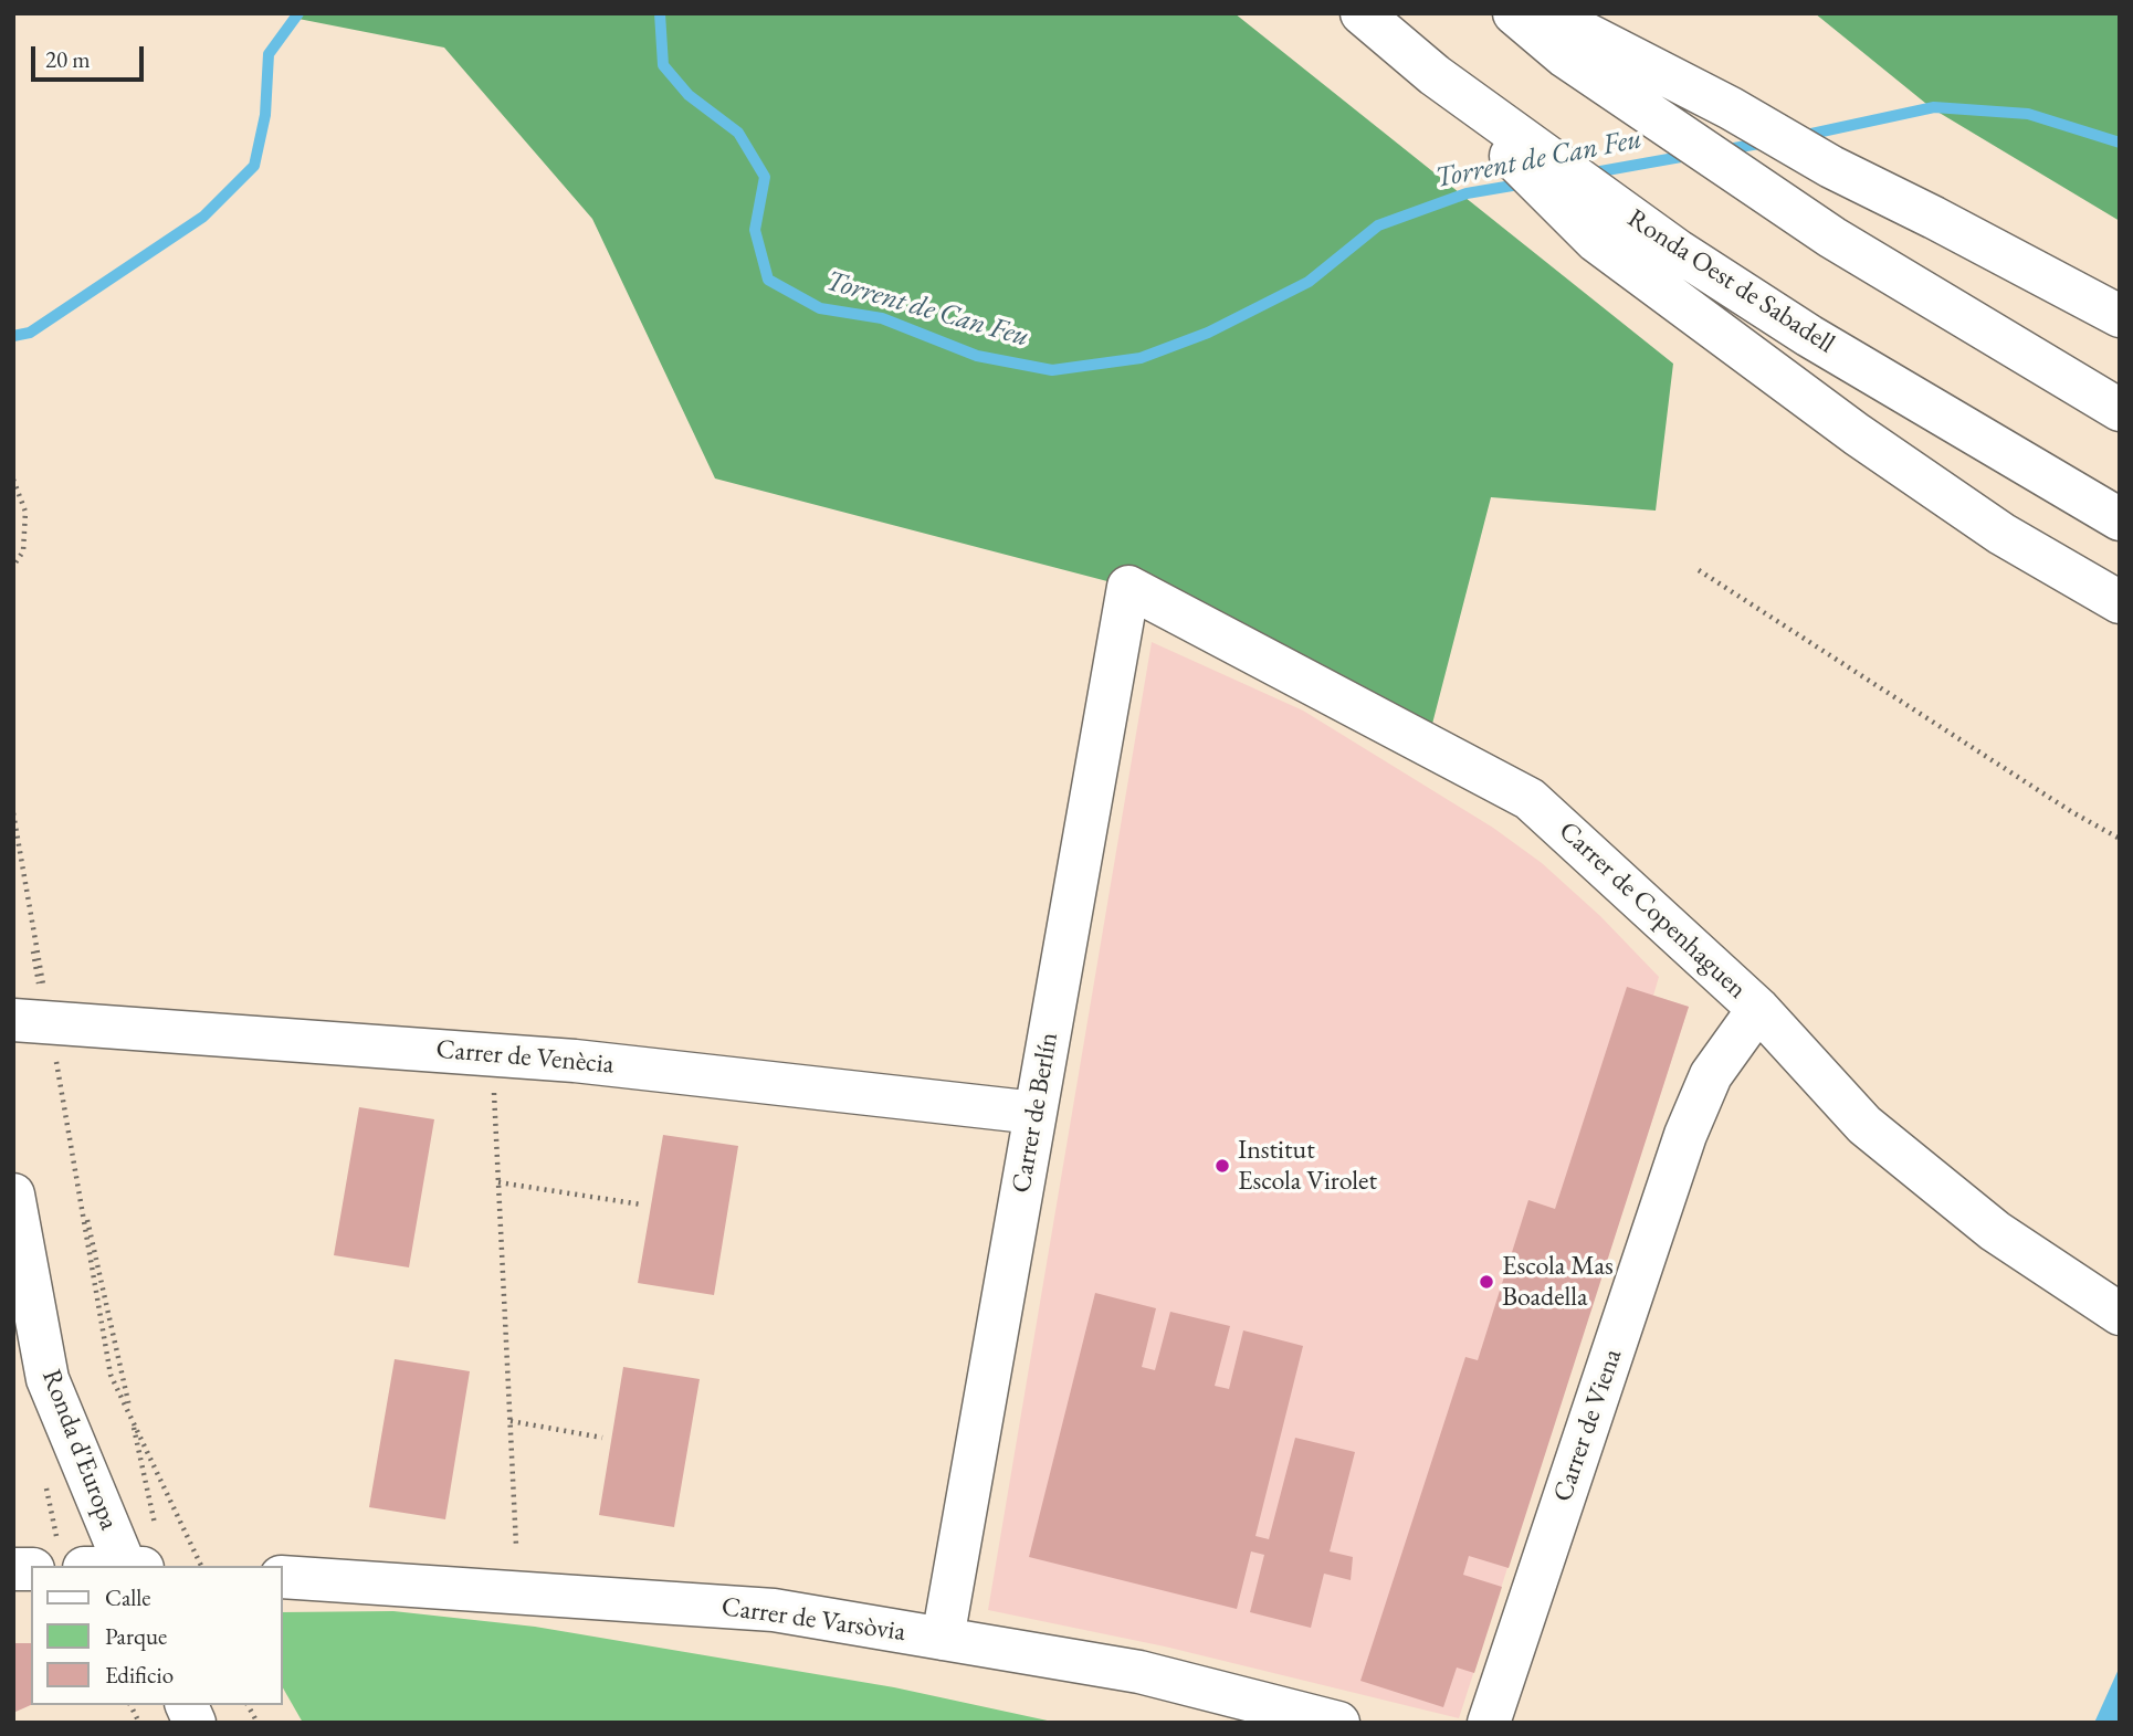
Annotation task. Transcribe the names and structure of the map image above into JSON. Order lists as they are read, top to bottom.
{
  "streets": {
    "main road": [
      "Ronda Oest de Sabadell",
      "Carrer de Copenhaguen",
      "Carrer de Venècia",
      "Carrer de Berlín",
      "Carrer de Viena",
      "Ronda d'Europa",
      "Carrer de Varsòvia"
    ]
  },
  "crossings": [
    ["Carrer de Copenhaguen", "Carrer de Berlín"],
    ["Carrer de Copenhaguen", "Carrer de Viena"],
    ["Carrer de Venècia", "Carrer de Berlín"],
    ["Carrer de Berlín", "Carrer de Varsòvia"]
  ],
  "water": ["Torrent de Can Feu"],
  "places": ["Institut Escola Virolet", "Escola Mas Boadella"],
  "legend": ["Calle", "Parque", "Edificio"],
  "scale_bar": "20 m"
}
